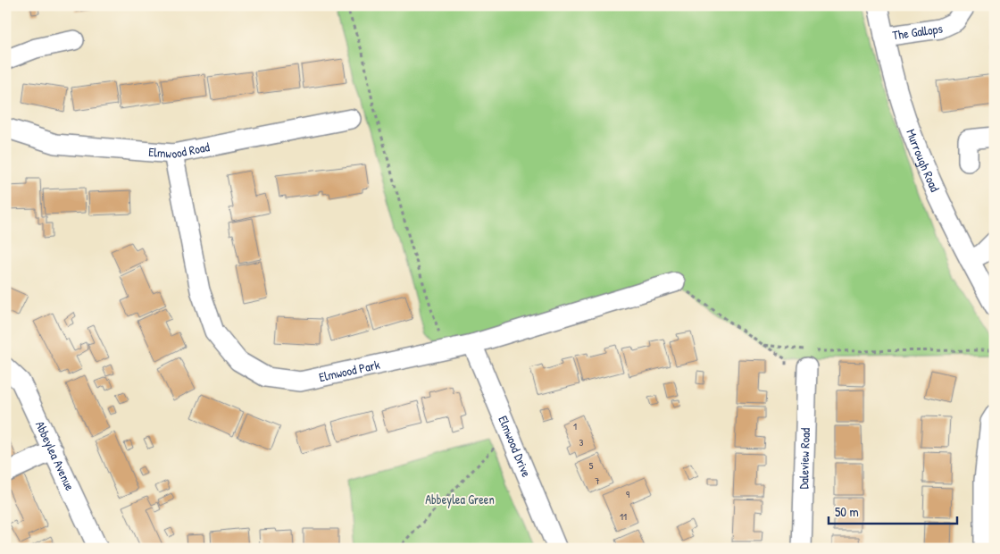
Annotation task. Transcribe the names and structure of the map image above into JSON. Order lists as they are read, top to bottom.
{
  "streets": {
    "street": [
      "The Gallops",
      "Elmwood Road",
      "Murrough Road",
      "Elmwood Park",
      "Elmwood Drive",
      "Abbeylea Avenue",
      "Daleview Road"
    ]
  },
  "crossings": [
    ["The Gallops", "Murrough Road"],
    ["Elmwood Road", "Elmwood Park"],
    ["Elmwood Park", "Elmwood Drive"]
  ],
  "parks": ["Abbeylea Green"],
  "house_numbers": [
    "1",
    "3",
    "5",
    "7",
    "9",
    "11"
  ],
  "scale_bar": "50 m"
}
